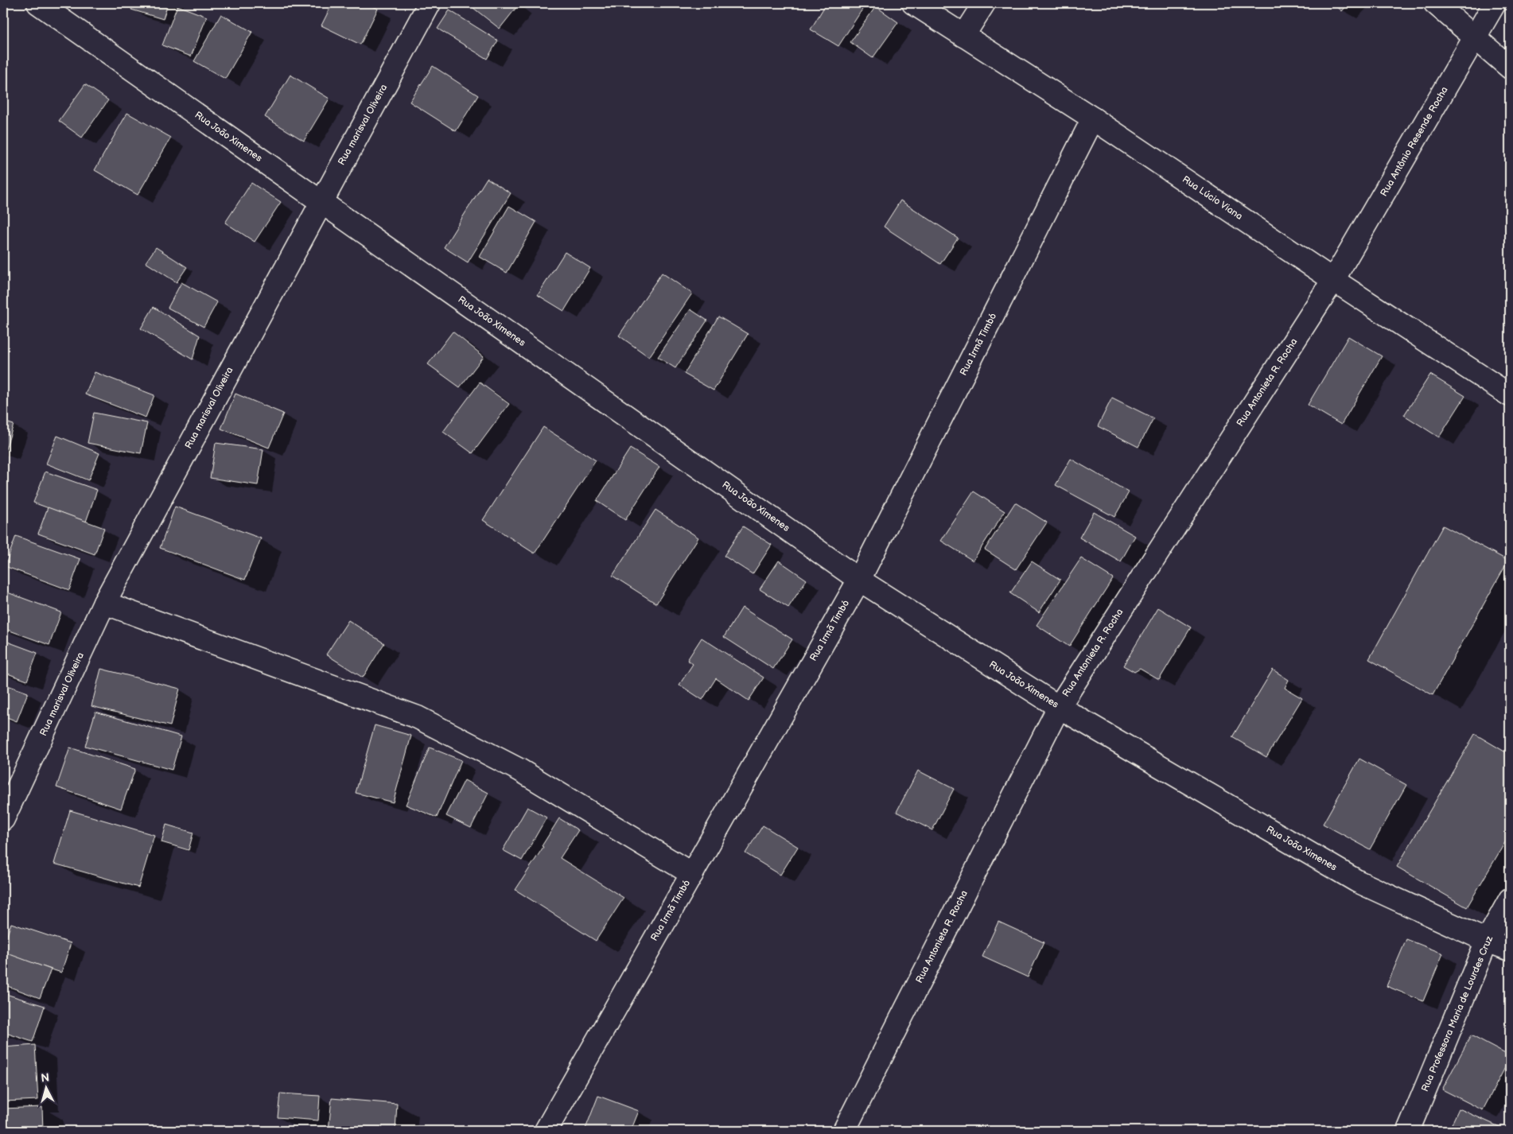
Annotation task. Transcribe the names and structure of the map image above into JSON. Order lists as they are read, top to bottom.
{
  "streets": {
    "street": [
      "Rua marisval Oliveira",
      "Rua João Ximenes",
      "Rua Antônio Resende Rocha",
      "Rua Lúcio Viana",
      "Rua Irmã Timbó",
      "Rua Antonieta R. Rocha",
      "Rua Professora Maria de Lourdes Cruz"
    ]
  },
  "crossings": [
    ["Rua marisval Oliveira", "Rua João Ximenes"],
    ["Rua João Ximenes", "Rua Irmã Timbó"],
    ["Rua João Ximenes", "Rua Antonieta R. Rocha"],
    ["Rua João Ximenes", "Rua Professora Maria de Lourdes Cruz"],
    ["Rua Antônio Resende Rocha", "Rua Lúcio Viana"],
    ["Rua Antônio Resende Rocha", "Rua Antonieta R. Rocha"],
    ["Rua Lúcio Viana", "Rua Irmã Timbó"],
    ["Rua Lúcio Viana", "Rua Antonieta R. Rocha"]
  ],
  "north": "top"
}
